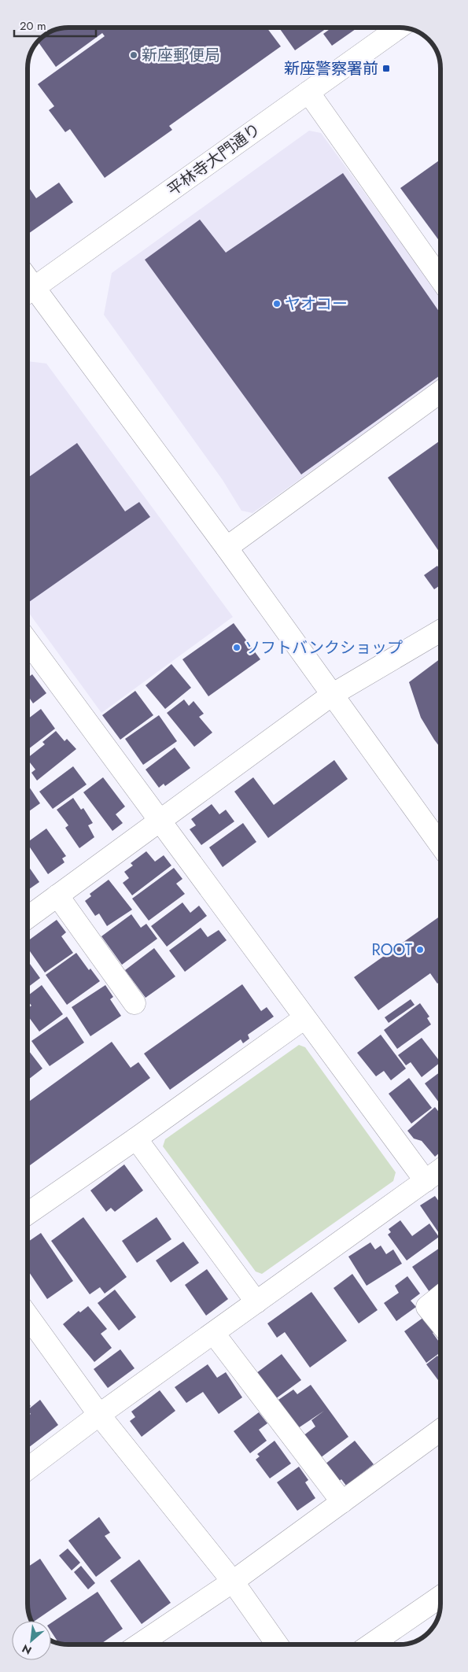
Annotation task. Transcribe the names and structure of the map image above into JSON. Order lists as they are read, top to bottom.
{
  "streets": {
    "street": ["平林寺大門通り"]
  },
  "places": {
    "other": [
      "新座郵便局",
      "ヤオコー",
      "ソフトバンクショップ",
      "ROOT"
    ],
    "transit": ["新座警察署前"]
  },
  "scale_bar": "20 m",
  "north": "bottom left"
}
